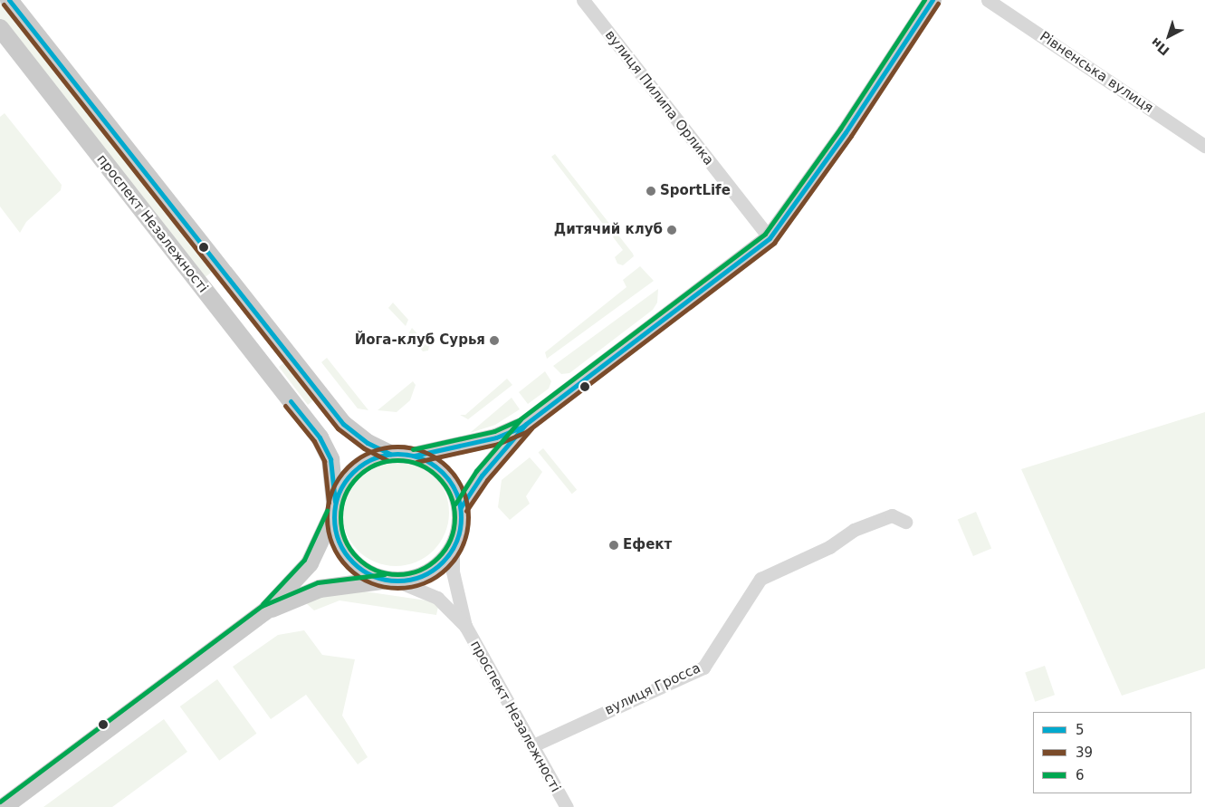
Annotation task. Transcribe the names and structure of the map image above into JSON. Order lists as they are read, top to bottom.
{
  "streets": {
    "main road": ["проспект Незалежності"],
    "street": ["Рівненська вулиця", "вулиця Пилипа Орлика", "вулиця Гросса"]
  },
  "crossings": [
    ["проспект Незалежності", "вулиця Гросса"]
  ],
  "places": [
    "SportLife",
    "Дитячий клуб",
    "Йога-клуб Сурья",
    "Ефект"
  ],
  "lines": ["transit line 5", "transit line 6", "transit line 39"],
  "legend": ["5", "39", "6"],
  "north": "bottom left"
}
